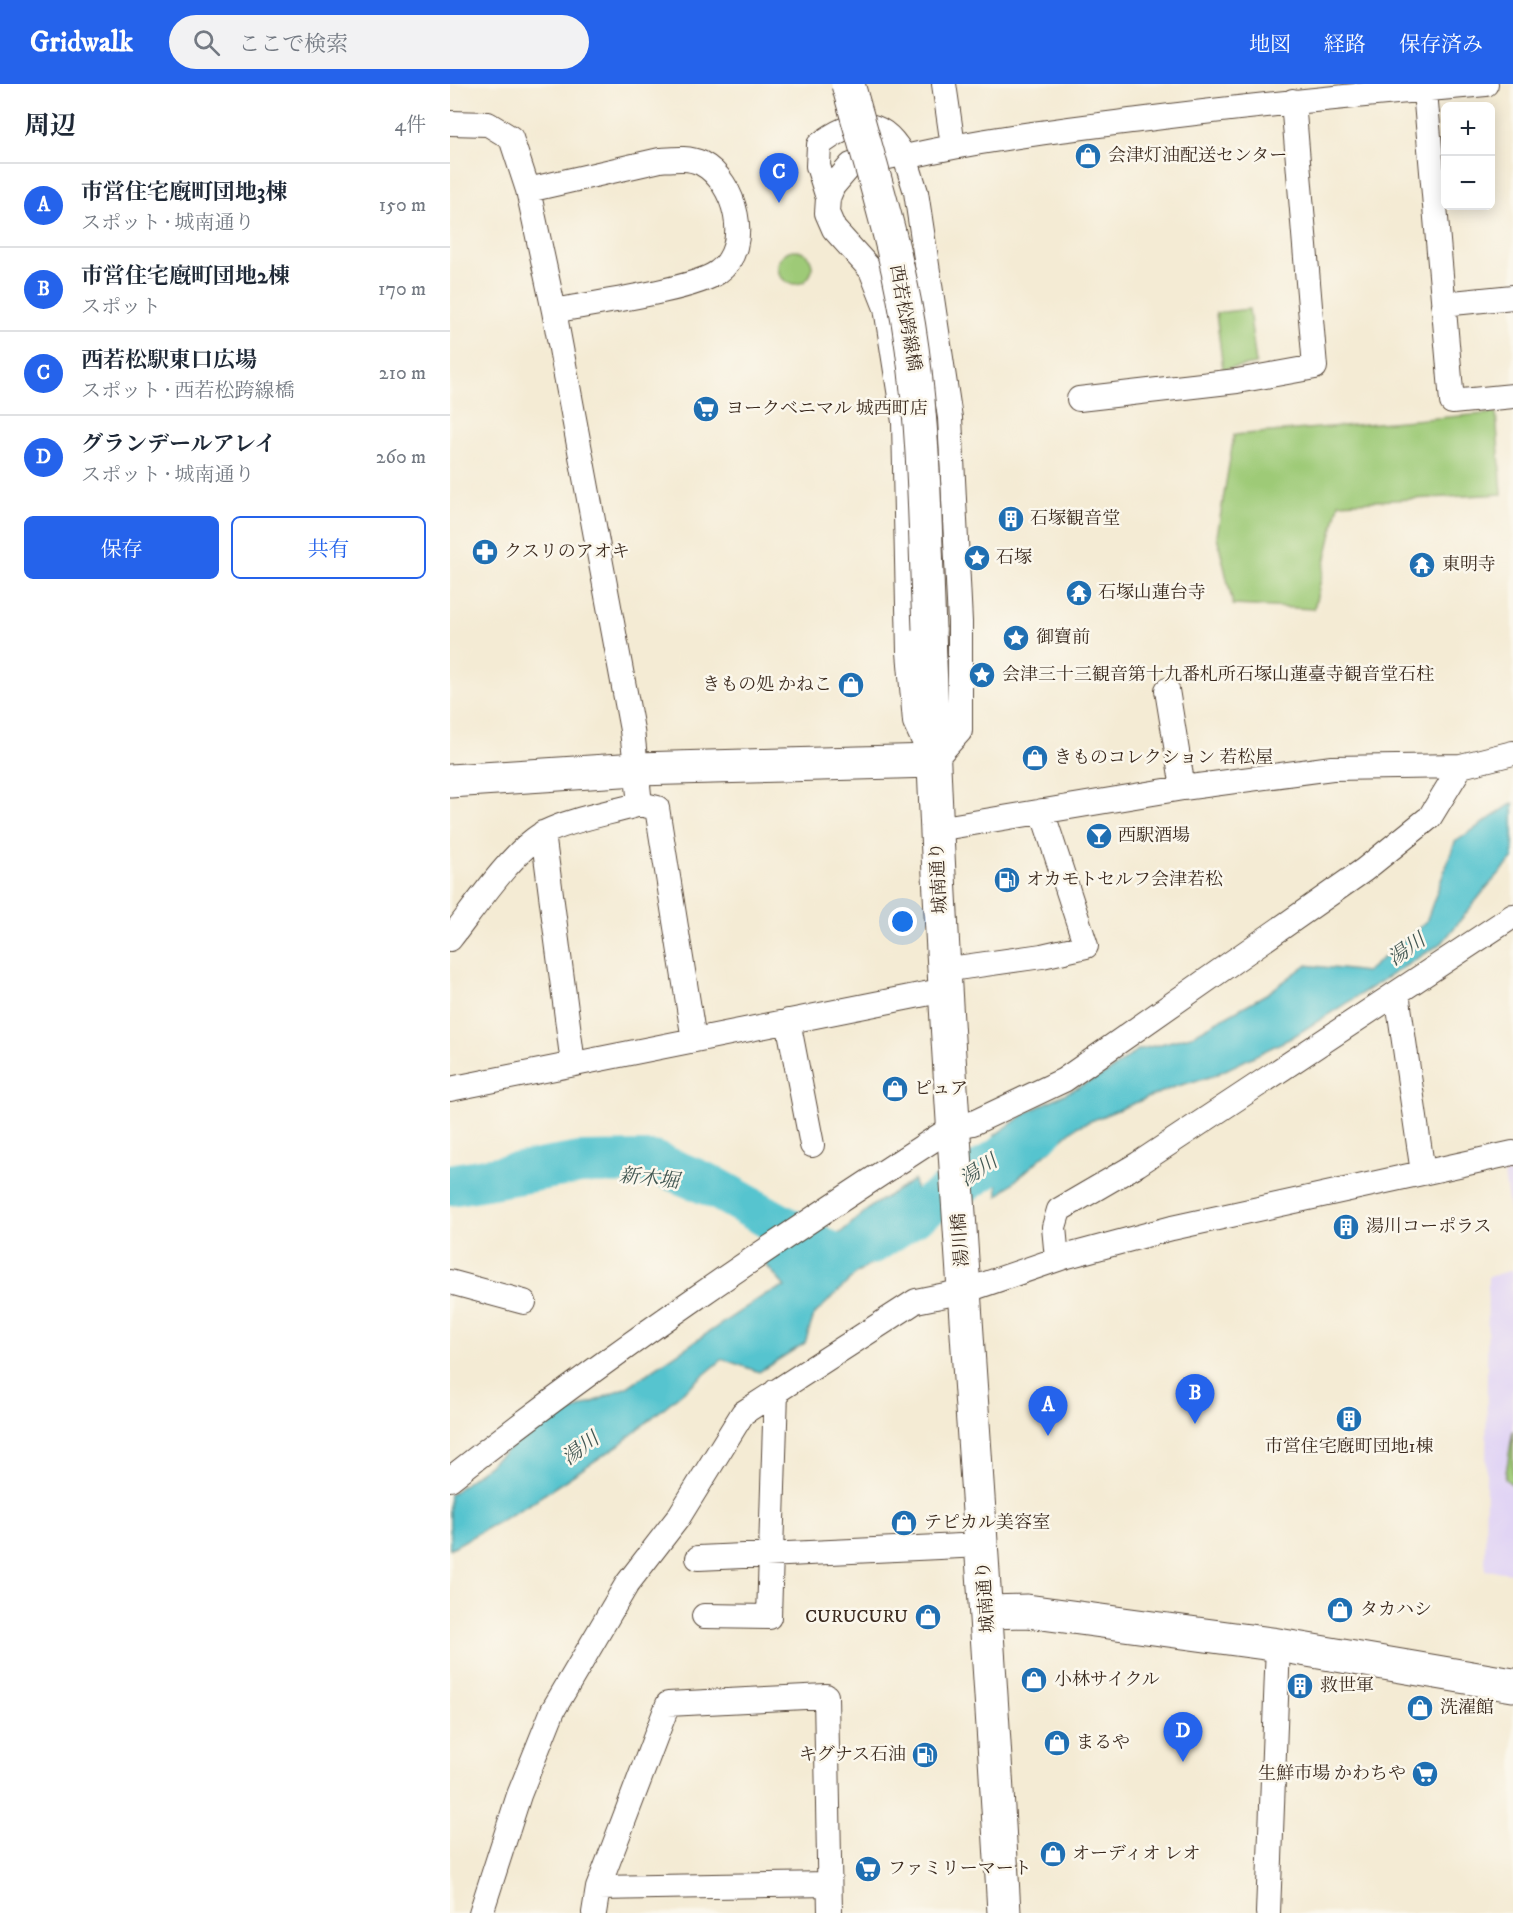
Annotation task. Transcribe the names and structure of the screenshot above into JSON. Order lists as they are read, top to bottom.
{
  "streets": {
    "main road": ["西若松跨線橋", "城南通り", "湯川橋"]
  },
  "crossings": [
    ["西若松跨線橋", "城南通り"],
    ["城南通り", "湯川橋"]
  ],
  "water": ["湯川", "新木堀"],
  "places": {
    "shop": [
      "会津灯油配送センター",
      "きもの処 かねこ",
      "きものコレクション 若松屋",
      "ピュア",
      "テピカル美容室",
      "タカハシ",
      "CURUCURU",
      "小林サイクル",
      "洗濯館",
      "まるや",
      "オーディオ レオ"
    ],
    "supermarket": ["ヨークベニマル 城西町店", "生鮮市場 かわちや", "ファミリーマート"],
    "building": [
      "石塚観音堂",
      "湯川コーポラス",
      "市営住宅廐町団地1棟",
      "救世軍"
    ],
    "pharmacy": ["クスリのアオキ"],
    "place": ["石塚", "御寶前", "会津三十三観音第十九番札所石塚山蓮臺寺観音堂石柱"],
    "temple": ["東明寺", "石塚山蓮台寺"],
    "bar": ["西駅酒場"],
    "fuel station": ["オカモトセルフ会津若松", "キグナス石油"]
  },
  "page": {
    "header": "Gridwalk",
    "search": "ここで検索",
    "nav": ["地図", "経路", "保存済み"],
    "heading": ["周辺", "4件"],
    "map_buttons": ["+", "−"],
    "pins": [
      "C",
      "B",
      "A",
      "D"
    ],
    "list": [
      {
        "mark": "A",
        "name": "市営住宅廐町団地3棟",
        "note": "スポット · 城南通り",
        "value": "150 m"
      },
      {
        "mark": "B",
        "name": "市営住宅廐町団地2棟",
        "note": "スポット",
        "value": "170 m"
      },
      {
        "mark": "C",
        "name": "西若松駅東口広場",
        "note": "スポット · 西若松跨線橋",
        "value": "210 m"
      },
      {
        "mark": "D",
        "name": "グランデールアレイ",
        "note": "スポット · 城南通り",
        "value": "260 m"
      }
    ],
    "buttons": ["保存", "共有"]
  }
}
